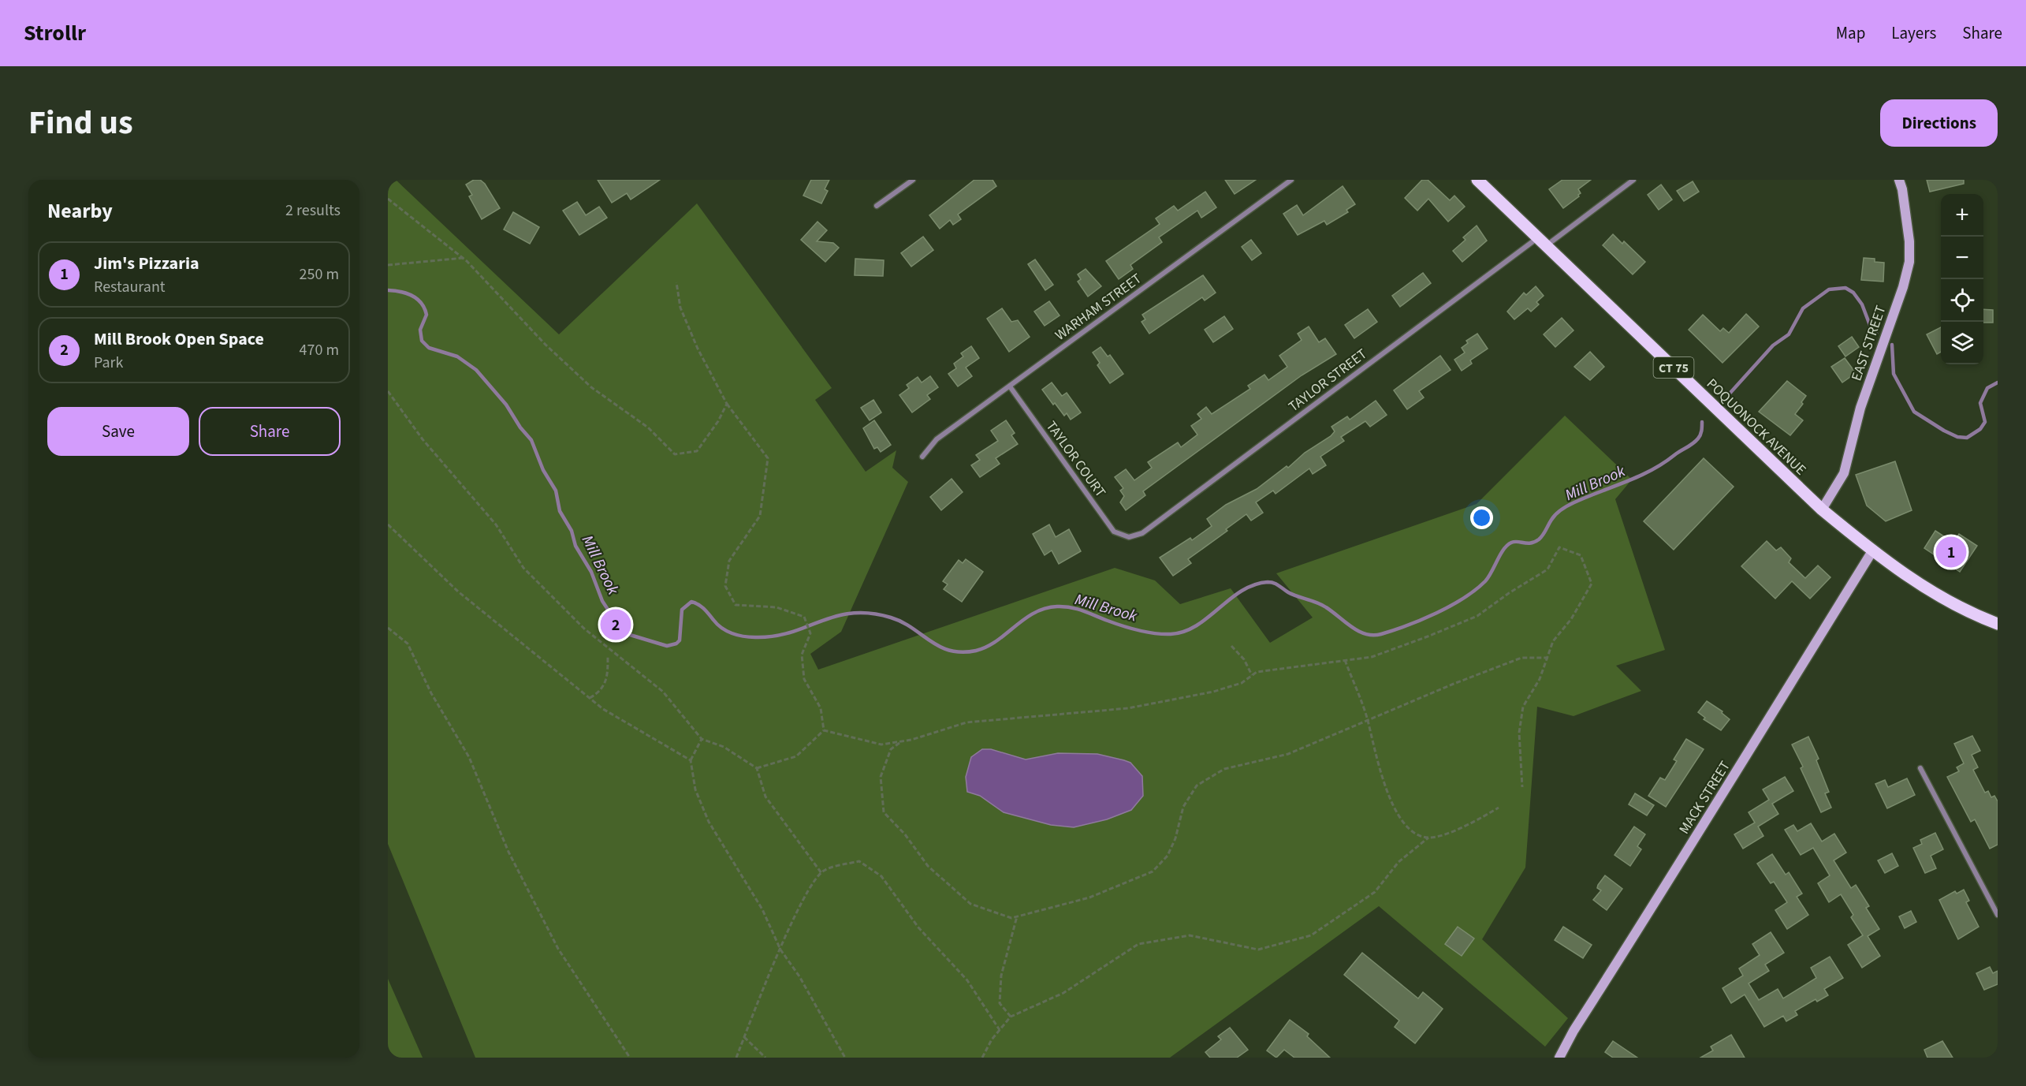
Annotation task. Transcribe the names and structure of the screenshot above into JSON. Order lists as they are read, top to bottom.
{
  "streets": {
    "main road": ["CT 75", "POQUONOCK AVENUE"],
    "street": [
      "WARHAM STREET",
      "EAST STREET",
      "TAYLOR STREET",
      "TAYLOR COURT",
      "MACK STREET"
    ]
  },
  "crossings": [
    ["WARHAM STREET", "TAYLOR COURT"],
    ["EAST STREET", "POQUONOCK AVENUE"],
    ["TAYLOR STREET", "POQUONOCK AVENUE"],
    ["TAYLOR STREET", "TAYLOR COURT"],
    ["POQUONOCK AVENUE", "MACK STREET"]
  ],
  "water": ["Mill Brook"],
  "page": {
    "header": "Strollr",
    "nav": ["Map", "Layers", "Share"],
    "title": "Find us",
    "buttons": [
      "Directions",
      ["Save", "Share"]
    ],
    "heading": ["Nearby", "2 results"],
    "map_buttons": ["+", "−"],
    "list": [
      {
        "mark": "1",
        "name": "Jim's Pizzaria",
        "note": "Restaurant",
        "value": "250 m"
      },
      {
        "mark": "2",
        "name": "Mill Brook Open Space",
        "note": "Park",
        "value": "470 m"
      }
    ],
    "pins": ["1", "2"]
  }
}
